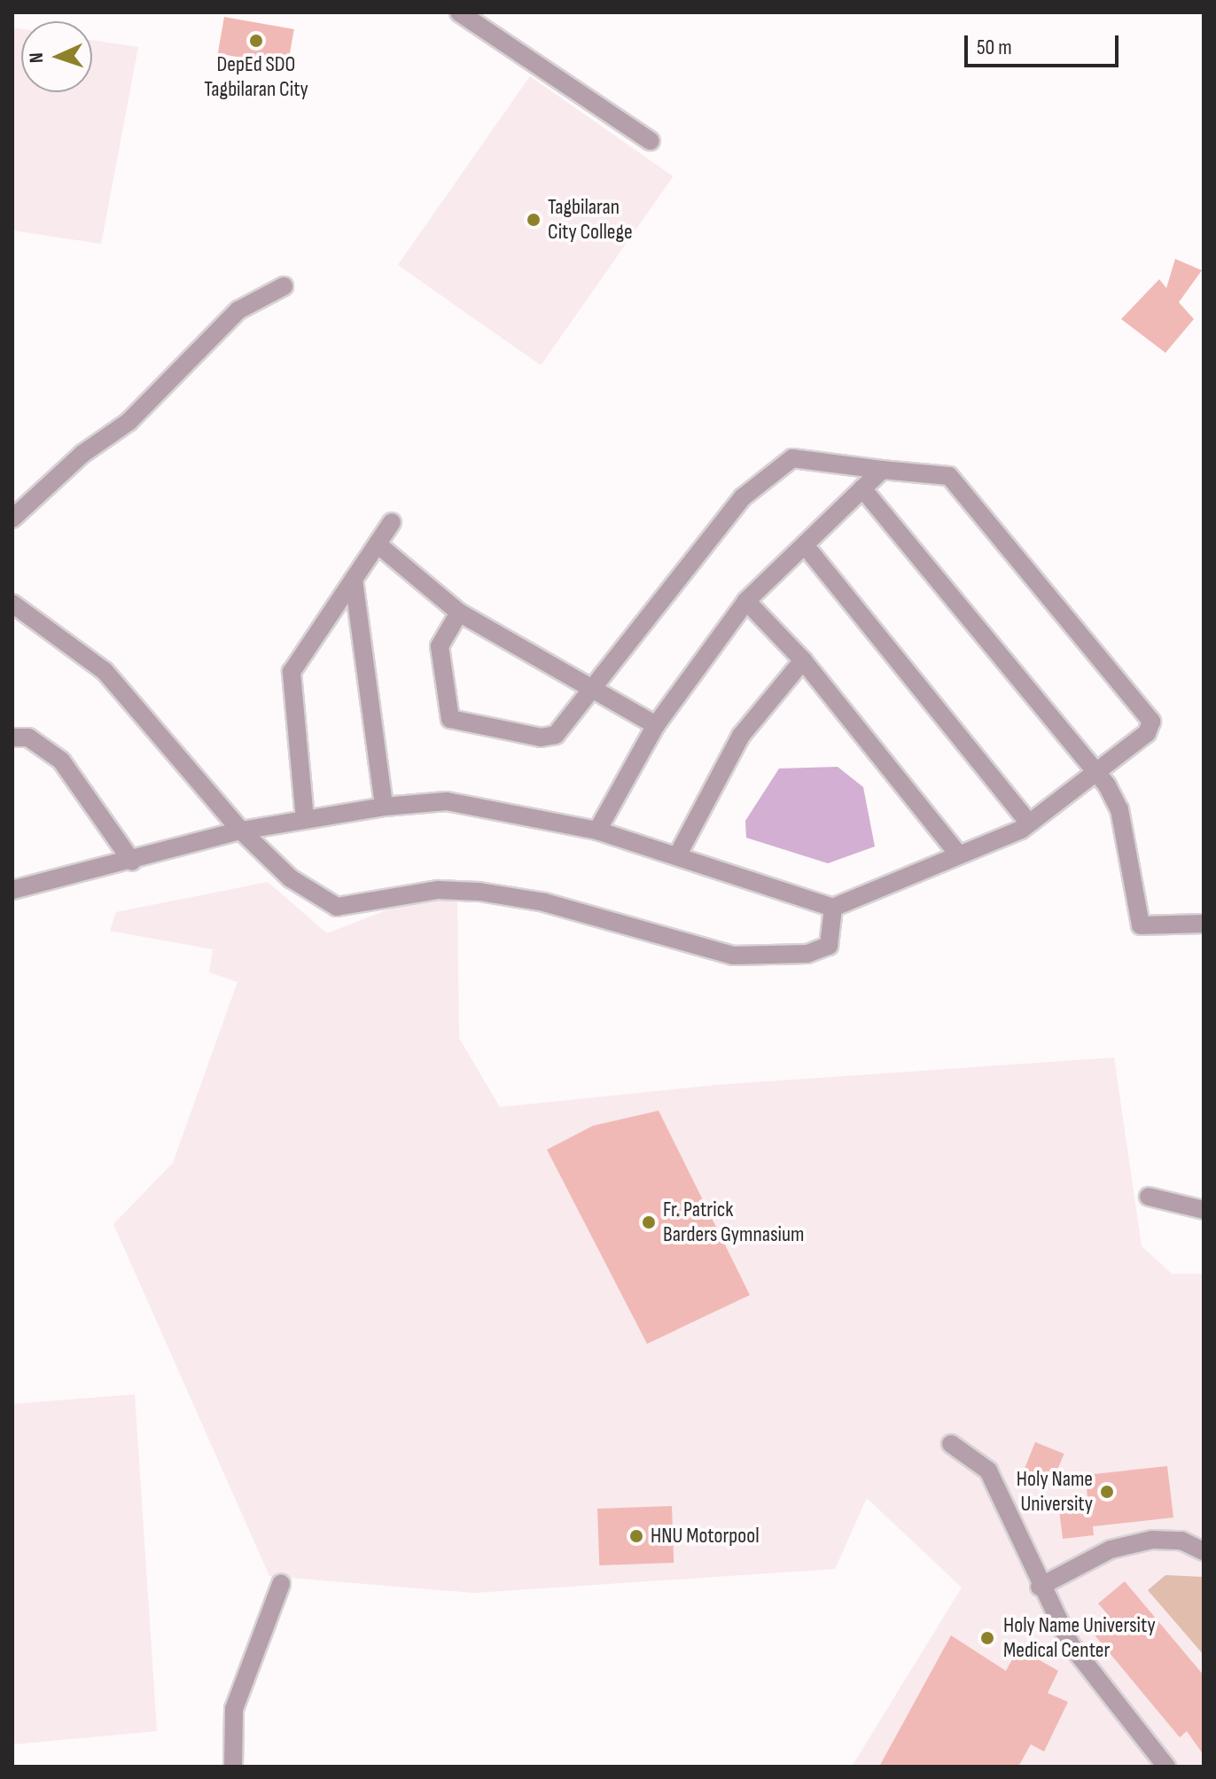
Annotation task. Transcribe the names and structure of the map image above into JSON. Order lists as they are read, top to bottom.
{
  "places": [
    "DepEd SDO Tagbilaran City",
    "Tagbilaran City College",
    "Fr. Patrick Barders Gymnasium",
    "Holy Name University",
    "HNU Motorpool",
    "Holy Name University Medical Center"
  ],
  "scale_bar": "50 m",
  "north": "left"
}
